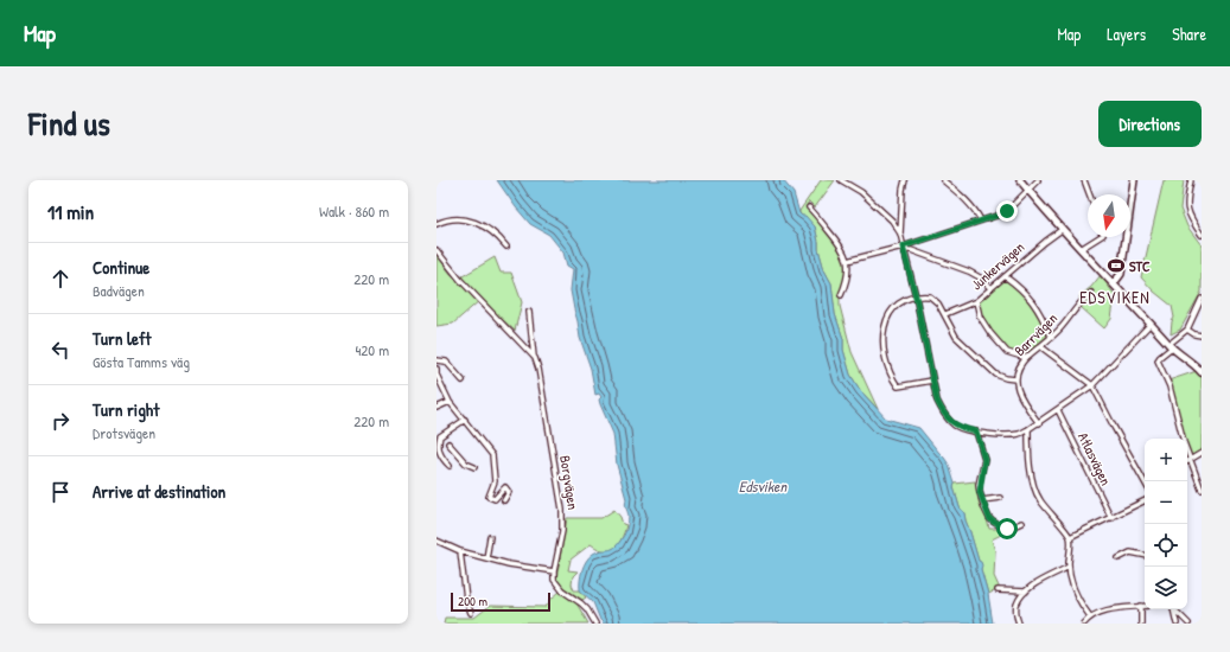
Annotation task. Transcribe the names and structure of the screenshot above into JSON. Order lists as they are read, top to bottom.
{
  "streets": {
    "street": [
      "Junkervägen",
      "Barrvägen",
      "Atlasvägen",
      "Borgvägen"
    ]
  },
  "crossings": [
    ["Junkervägen", "Barrvägen"]
  ],
  "districts": ["EDSVIKEN"],
  "water": ["Edsviken"],
  "places": {
    "sports": ["STC"]
  },
  "scale_bar": "200 m",
  "north": "bottom",
  "page": {
    "header": "Map",
    "nav": ["Map", "Layers", "Share"],
    "title": "Find us",
    "buttons": "Directions",
    "heading": ["11 min", "Walk · 860 m"],
    "list": [
      ["Continue", "Badvägen", "220 m"],
      ["Turn left", "Gösta Tamms väg", "420 m"],
      ["Turn right", "Drotsvägen", "220 m"],
      "Arrive at destination"
    ],
    "map_buttons": ["+", "−"],
    "scale": "200 m"
  }
}
